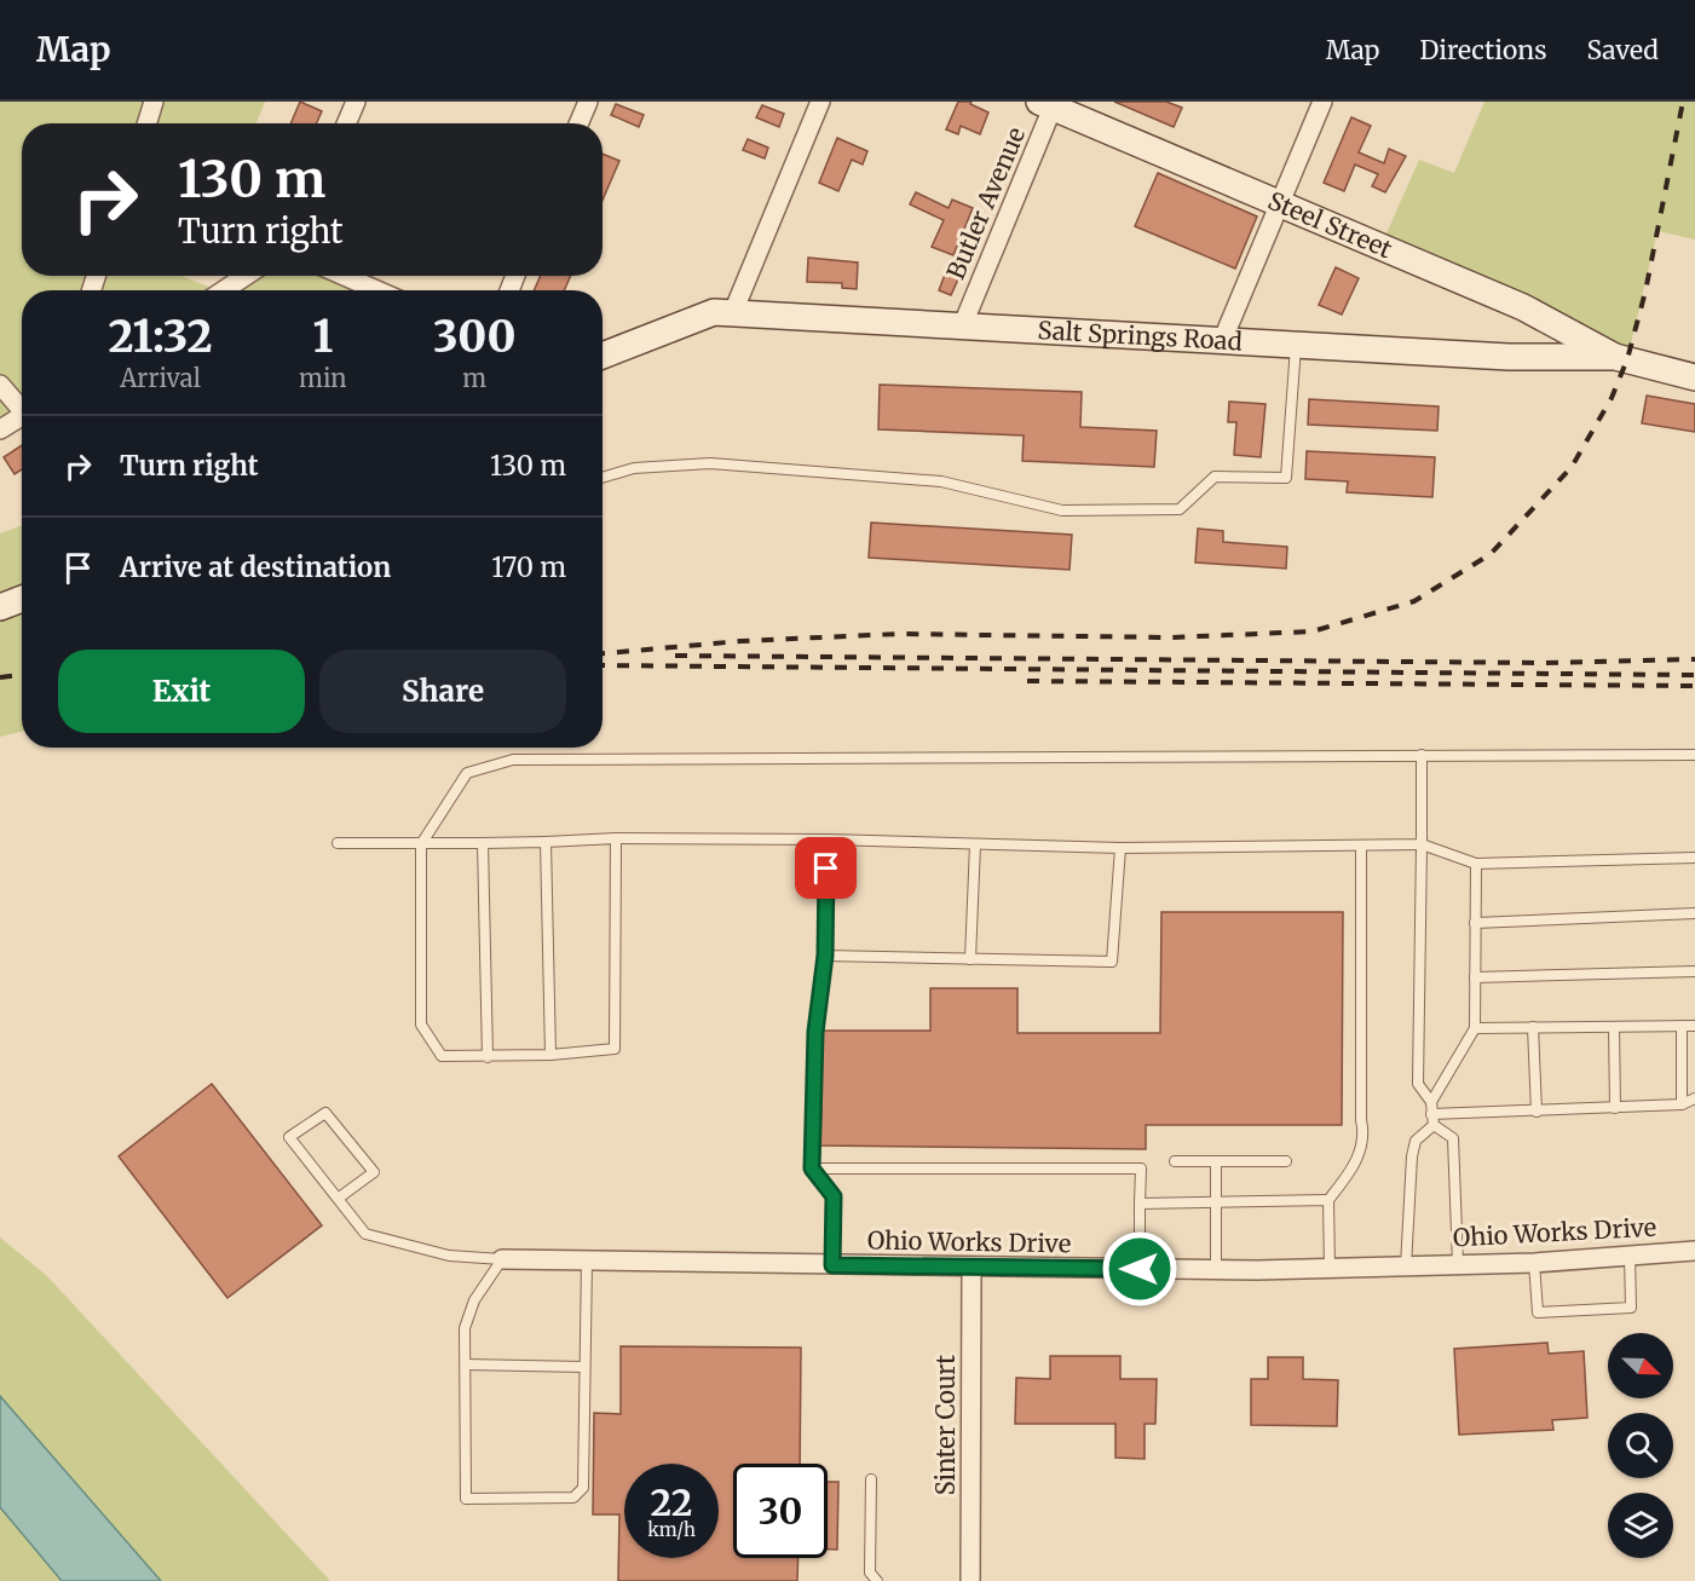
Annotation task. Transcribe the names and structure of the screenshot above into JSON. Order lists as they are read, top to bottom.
{
  "streets": {
    "street": [
      "Butler Avenue",
      "Steel Street",
      "Salt Springs Road",
      "Ohio Works Drive",
      "Sinter Court"
    ]
  },
  "crossings": [
    ["Butler Avenue", "Steel Street"],
    ["Butler Avenue", "Salt Springs Road"],
    ["Steel Street", "Salt Springs Road"],
    ["Ohio Works Drive", "Sinter Court"]
  ],
  "north": "bottom right",
  "page": {
    "header": "Map",
    "nav": ["Map", "Directions", "Saved"],
    "turn": ["130 m", "Turn right"],
    "eta": [
      "21:32",
      "Arrival",
      "1",
      "min",
      "300",
      "m"
    ],
    "list": [
      {
        "name": "Turn right",
        "value": "130 m"
      },
      {
        "name": "Arrive at destination",
        "value": "170 m"
      }
    ],
    "buttons": ["Exit", "Share"],
    "speed": "22 km/h",
    "limit": "30"
  }
}
